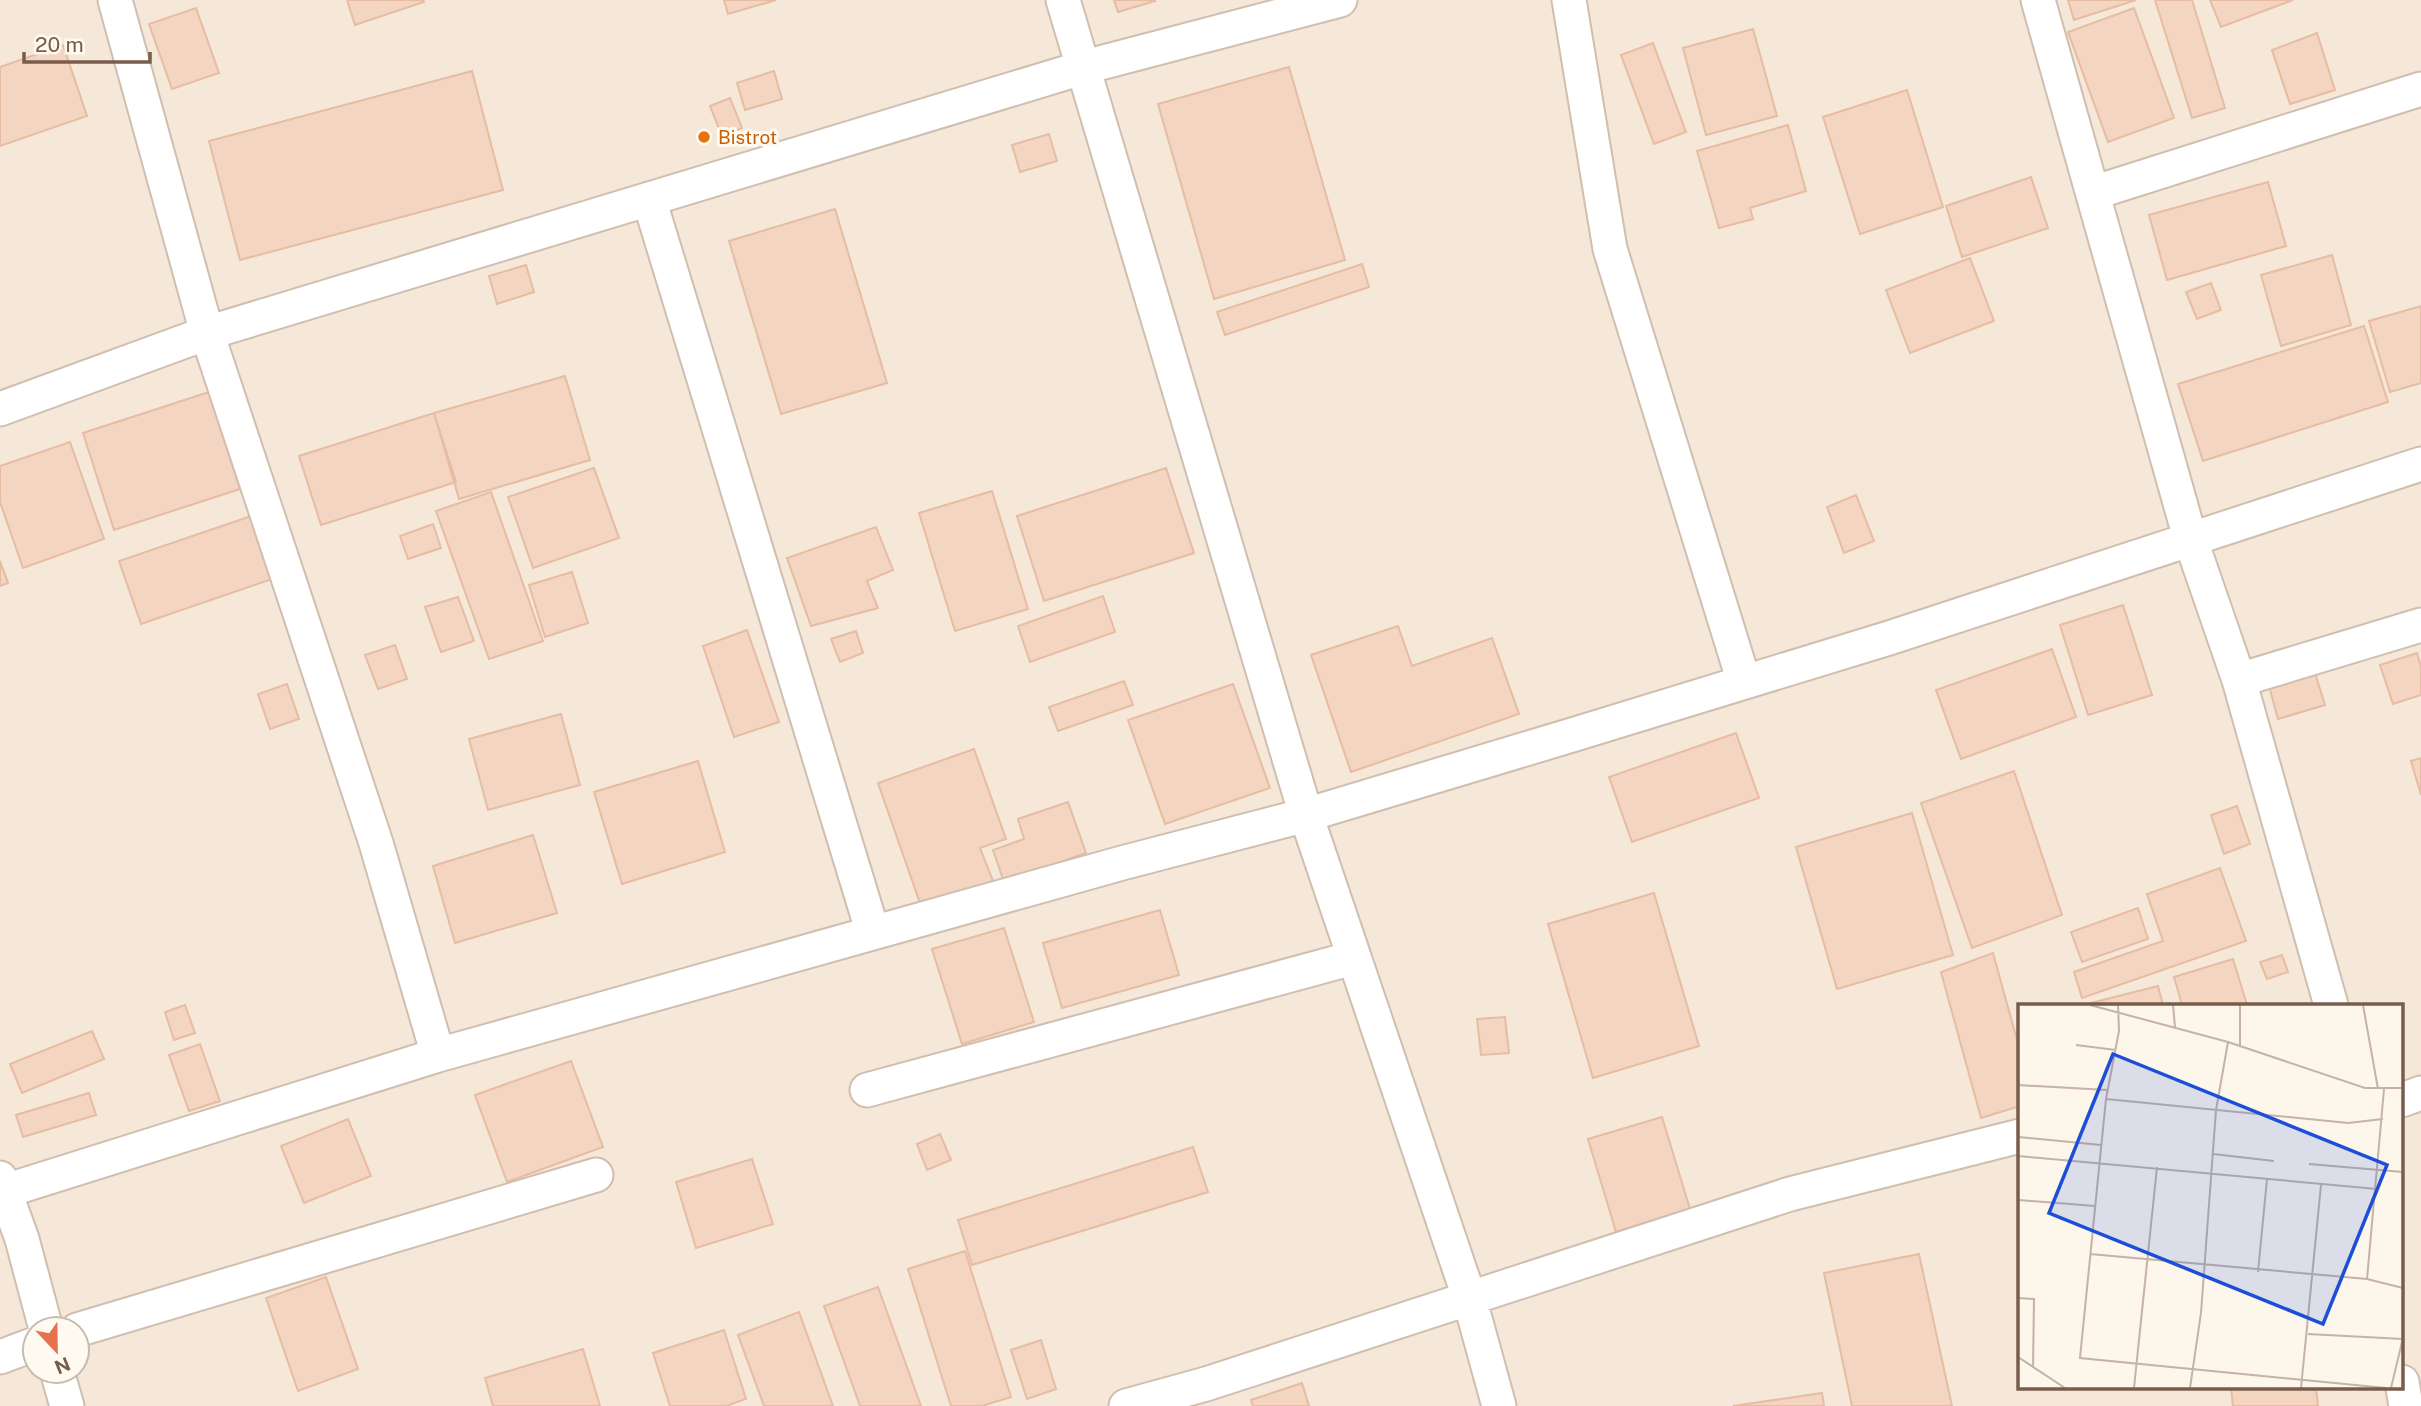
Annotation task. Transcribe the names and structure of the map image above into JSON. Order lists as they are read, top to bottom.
{
  "places": ["Bistrot"],
  "scale_bar": "20 m",
  "north": "bottom"
}
